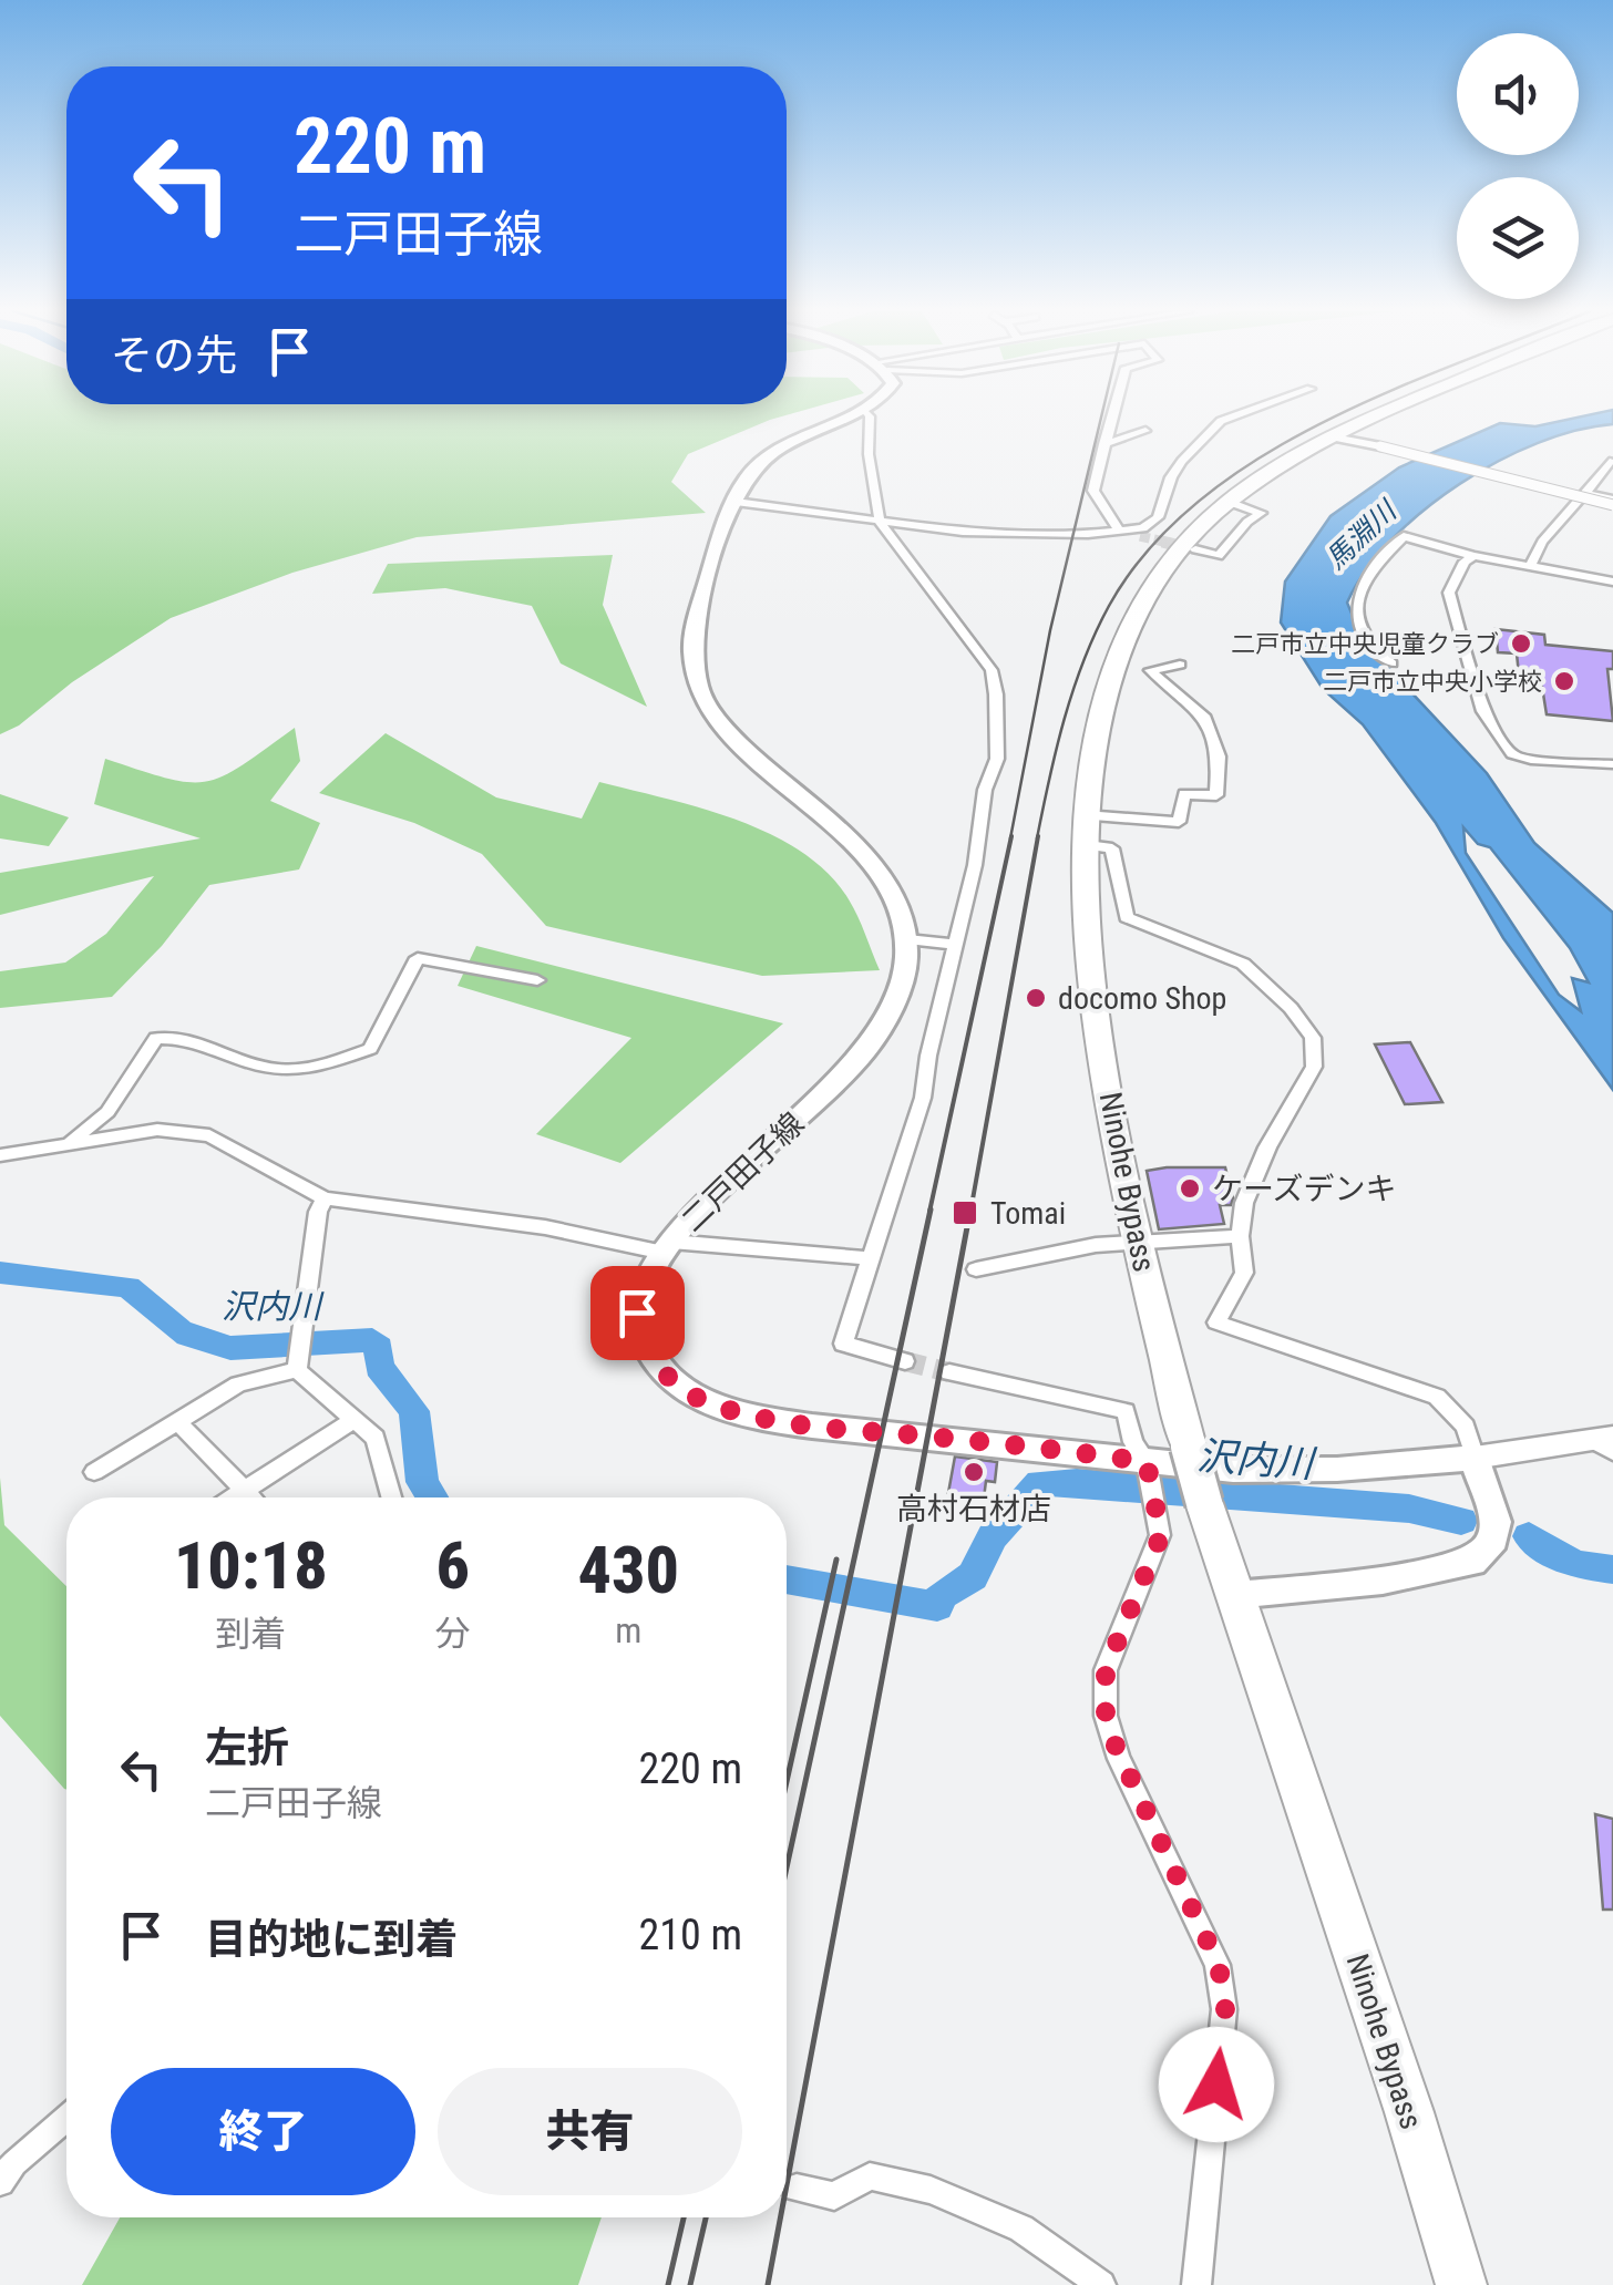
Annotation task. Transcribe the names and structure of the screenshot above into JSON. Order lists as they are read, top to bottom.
{
  "streets": {
    "highway": ["Ninohe Bypass"],
    "main road": ["二戸田子線"]
  },
  "water": ["馬淵川", "沢内川"],
  "places": {
    "other": [
      "二戸市立中央児童クラブ",
      "二戸市立中央小学校",
      "docomo Shop",
      "ケーズデンキ",
      "高村石材店"
    ],
    "transit": ["Tomai"]
  },
  "page": {
    "turn": ["220 m", "二戸田子線"],
    "then": "その先",
    "eta": [
      "10:18",
      "到着",
      "6",
      "分",
      "430",
      "m"
    ],
    "list": [
      {
        "name": "左折",
        "note": "二戸田子線",
        "value": "220 m"
      },
      {
        "name": "目的地に到着",
        "value": "210 m"
      }
    ],
    "buttons": ["終了", "共有"]
  }
}
